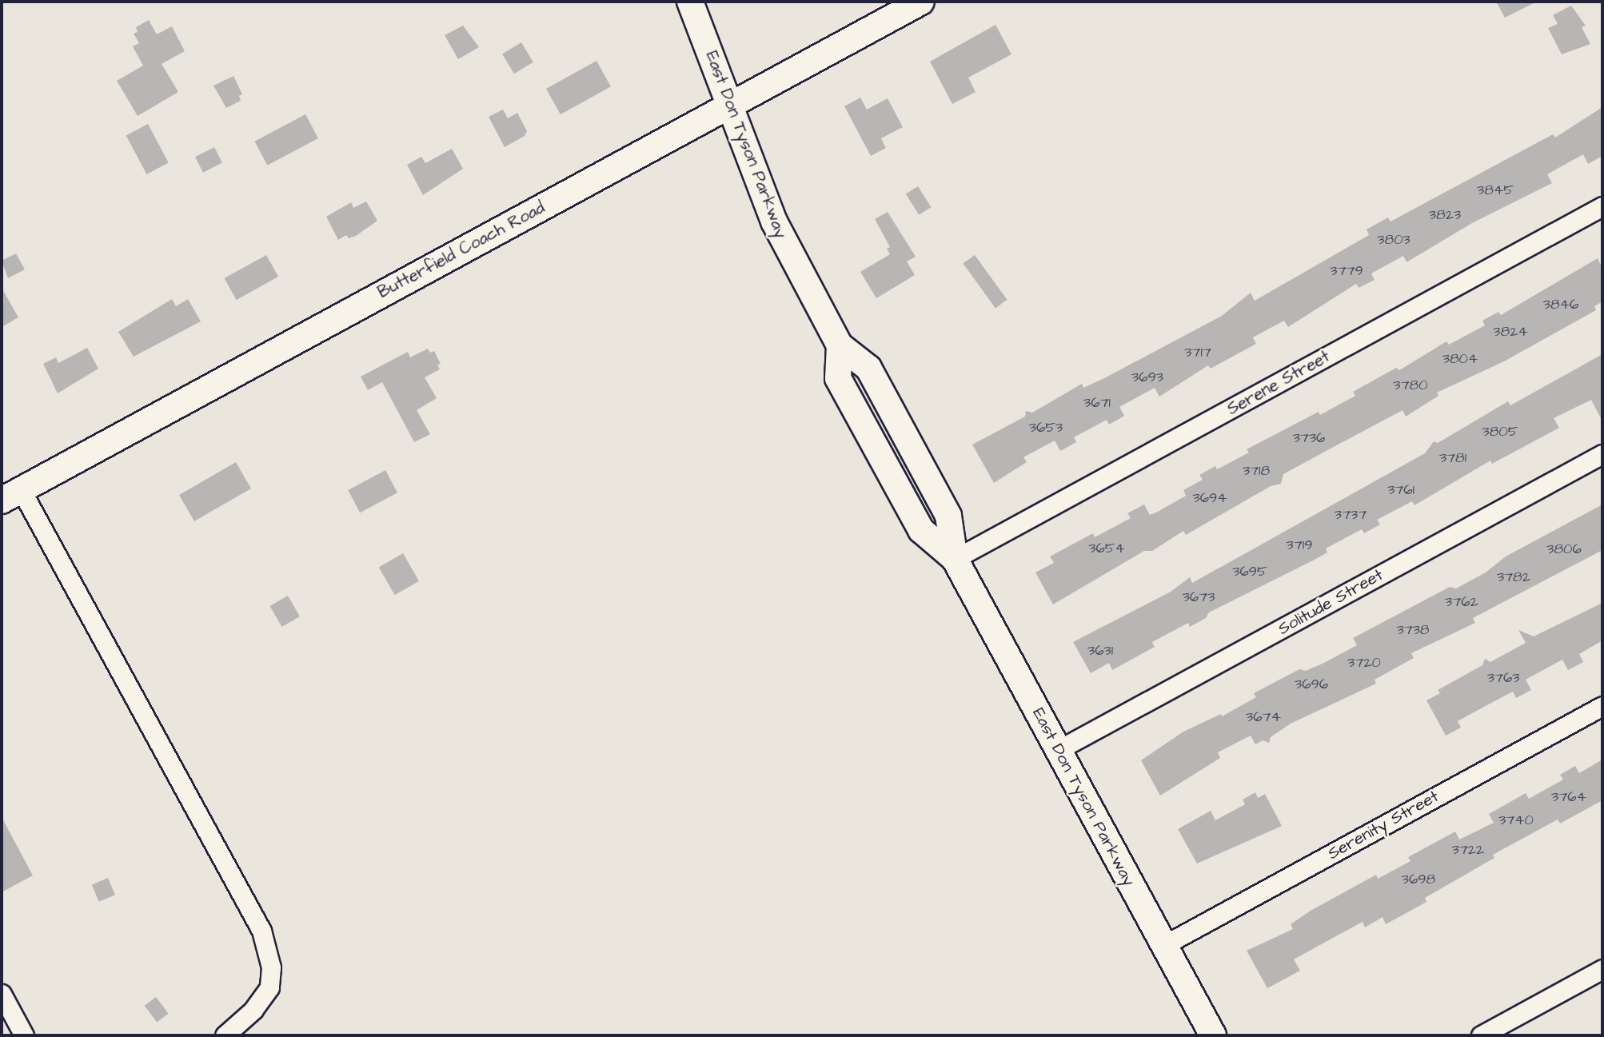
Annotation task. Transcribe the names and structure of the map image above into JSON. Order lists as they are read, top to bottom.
{
  "streets": {
    "main road": ["East Don Tyson Parkway", "Butterfield Coach Road"],
    "street": ["Serene Street", "Solitude Street", "Serenity Street"]
  },
  "crossings": [
    ["East Don Tyson Parkway", "Butterfield Coach Road"],
    ["East Don Tyson Parkway", "Serene Street"],
    ["East Don Tyson Parkway", "Solitude Street"],
    ["East Don Tyson Parkway", "Serenity Street"]
  ],
  "house_numbers": [
    "3845",
    "3823",
    "3803",
    "3779",
    "3846",
    "3824",
    "3717",
    "3804",
    "3693",
    "3780",
    "3671",
    "3653",
    "3805",
    "3736",
    "3781",
    "3718",
    "3761",
    "3694",
    "3737",
    "3719",
    "3654",
    "3806",
    "3695",
    "3782",
    "3673",
    "3762",
    "3738",
    "3631",
    "3720",
    "3763",
    "3696",
    "3674",
    "3764",
    "3740",
    "3722",
    "3698"
  ]
}
